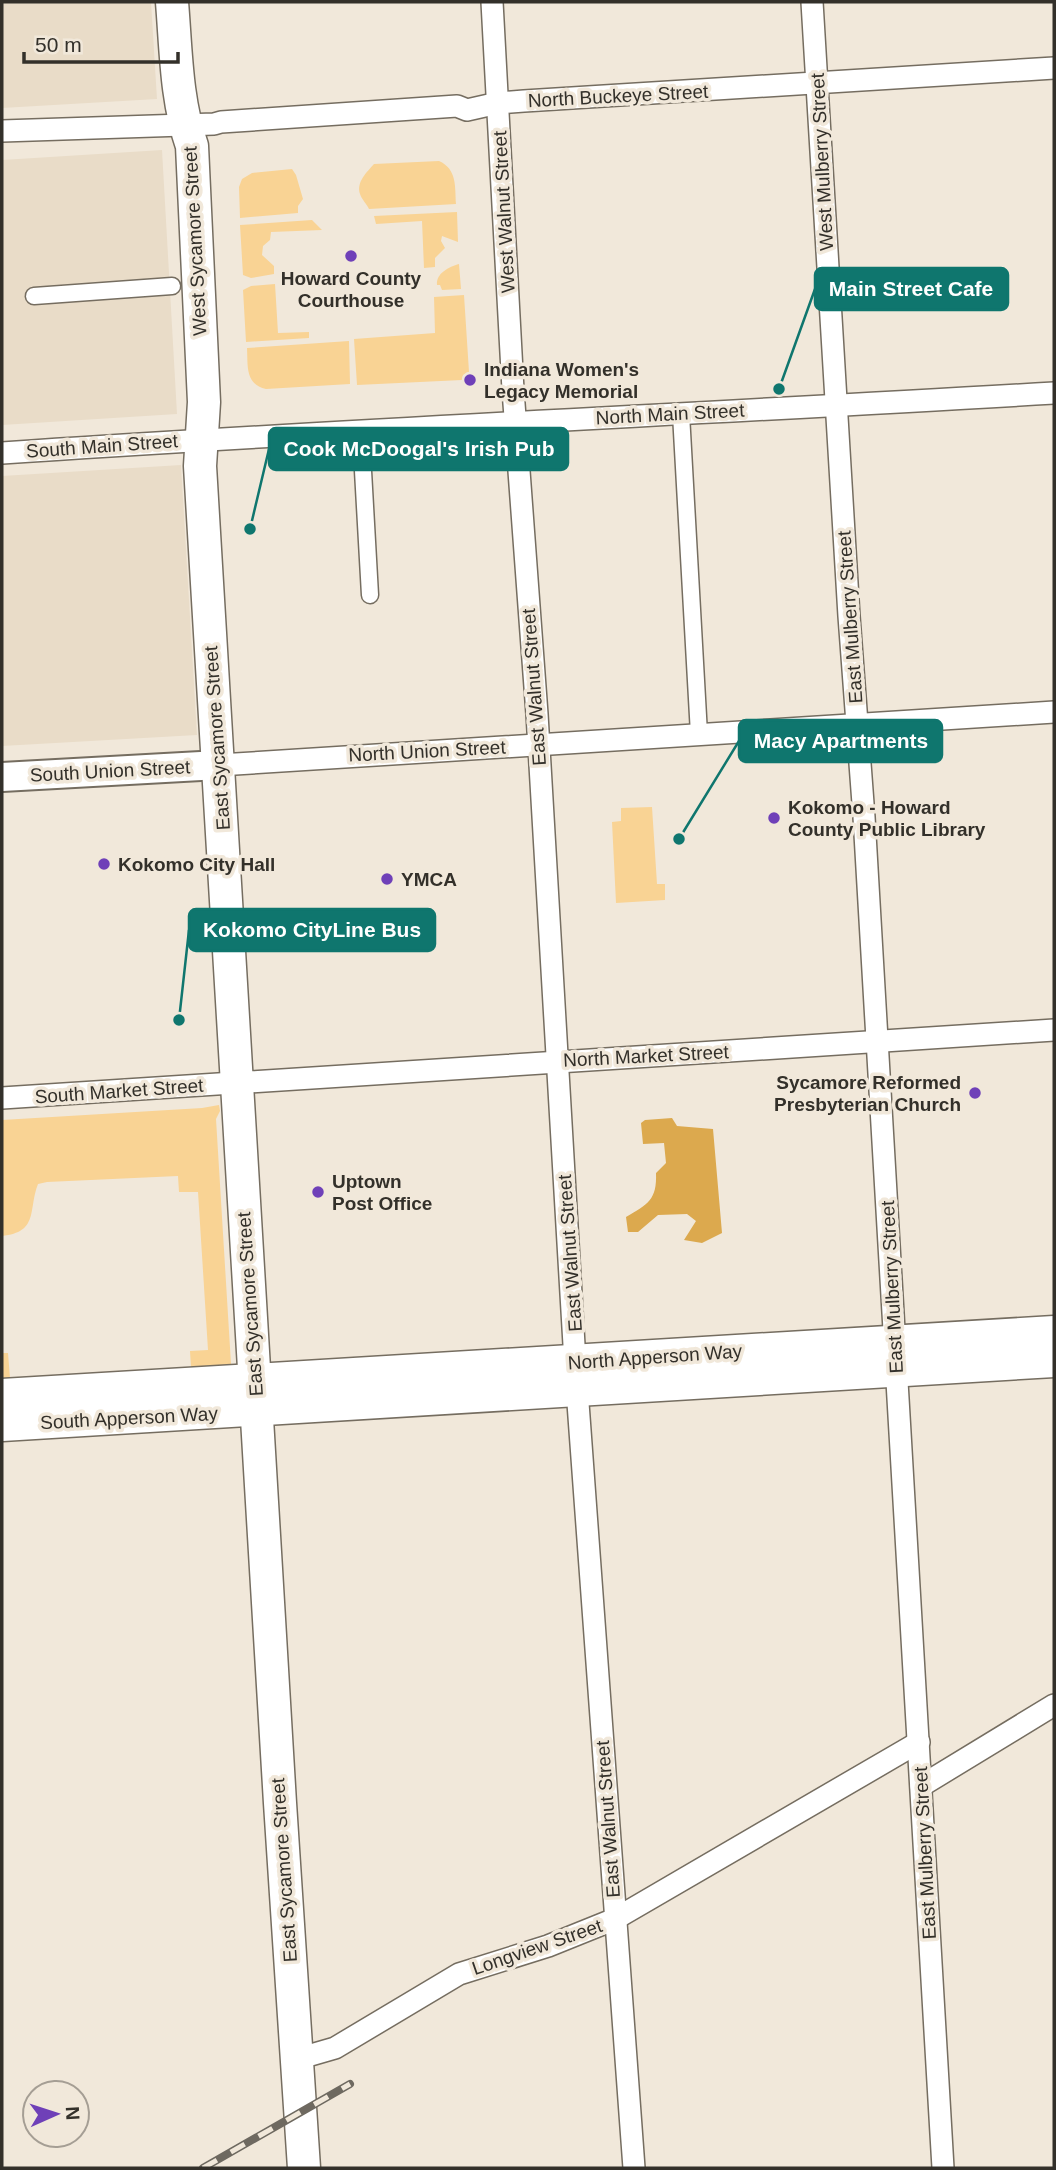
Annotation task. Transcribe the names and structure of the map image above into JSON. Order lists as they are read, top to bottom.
{
  "streets": {
    "main road": [
      "West Sycamore Street",
      "East Sycamore Street",
      "North Apperson Way",
      "South Apperson Way"
    ],
    "street": [
      "North Buckeye Street",
      "West Mulberry Street",
      "West Walnut Street",
      "North Main Street",
      "South Main Street",
      "East Mulberry Street",
      "East Walnut Street",
      "North Union Street",
      "South Union Street",
      "North Market Street",
      "South Market Street",
      "Longview Street"
    ]
  },
  "crossings": [
    ["North Buckeye Street", "West Mulberry Street"],
    ["North Buckeye Street", "West Walnut Street"],
    ["North Buckeye Street", "West Sycamore Street"],
    ["West Mulberry Street", "North Main Street"],
    ["West Mulberry Street", "East Mulberry Street"],
    ["West Walnut Street", "North Main Street"],
    ["West Walnut Street", "East Walnut Street"],
    ["West Sycamore Street", "North Main Street"],
    ["West Sycamore Street", "South Main Street"],
    ["West Sycamore Street", "East Sycamore Street"],
    ["North Main Street", "South Main Street"],
    ["North Main Street", "East Mulberry Street"],
    ["North Main Street", "East Walnut Street"],
    ["North Main Street", "East Sycamore Street"],
    ["South Main Street", "East Sycamore Street"],
    ["East Mulberry Street", "North Union Street"],
    ["East Mulberry Street", "North Market Street"],
    ["East Mulberry Street", "North Apperson Way"],
    ["East Mulberry Street", "Longview Street"],
    ["East Walnut Street", "North Union Street"],
    ["East Walnut Street", "North Market Street"],
    ["East Walnut Street", "North Apperson Way"],
    ["East Walnut Street", "Longview Street"],
    ["East Sycamore Street", "North Union Street"],
    ["East Sycamore Street", "South Union Street"],
    ["East Sycamore Street", "North Market Street"],
    ["East Sycamore Street", "South Market Street"],
    ["East Sycamore Street", "North Apperson Way"],
    ["East Sycamore Street", "South Apperson Way"],
    ["East Sycamore Street", "Longview Street"],
    ["North Union Street", "South Union Street"],
    ["North Market Street", "South Market Street"],
    ["North Apperson Way", "South Apperson Way"]
  ],
  "places": [
    "Howard County Courthouse",
    "Indiana Women's Legacy Memorial",
    "Main Street Cafe",
    "Cook McDoogal's Irish Pub",
    "Kokomo - Howard County Public Library",
    "Macy Apartments",
    "Kokomo City Hall",
    "YMCA",
    "Kokomo CityLine Bus",
    "Sycamore Reformed Presbyterian Church",
    "Uptown Post Office"
  ],
  "scale_bar": "50 m",
  "north": "right"
}
